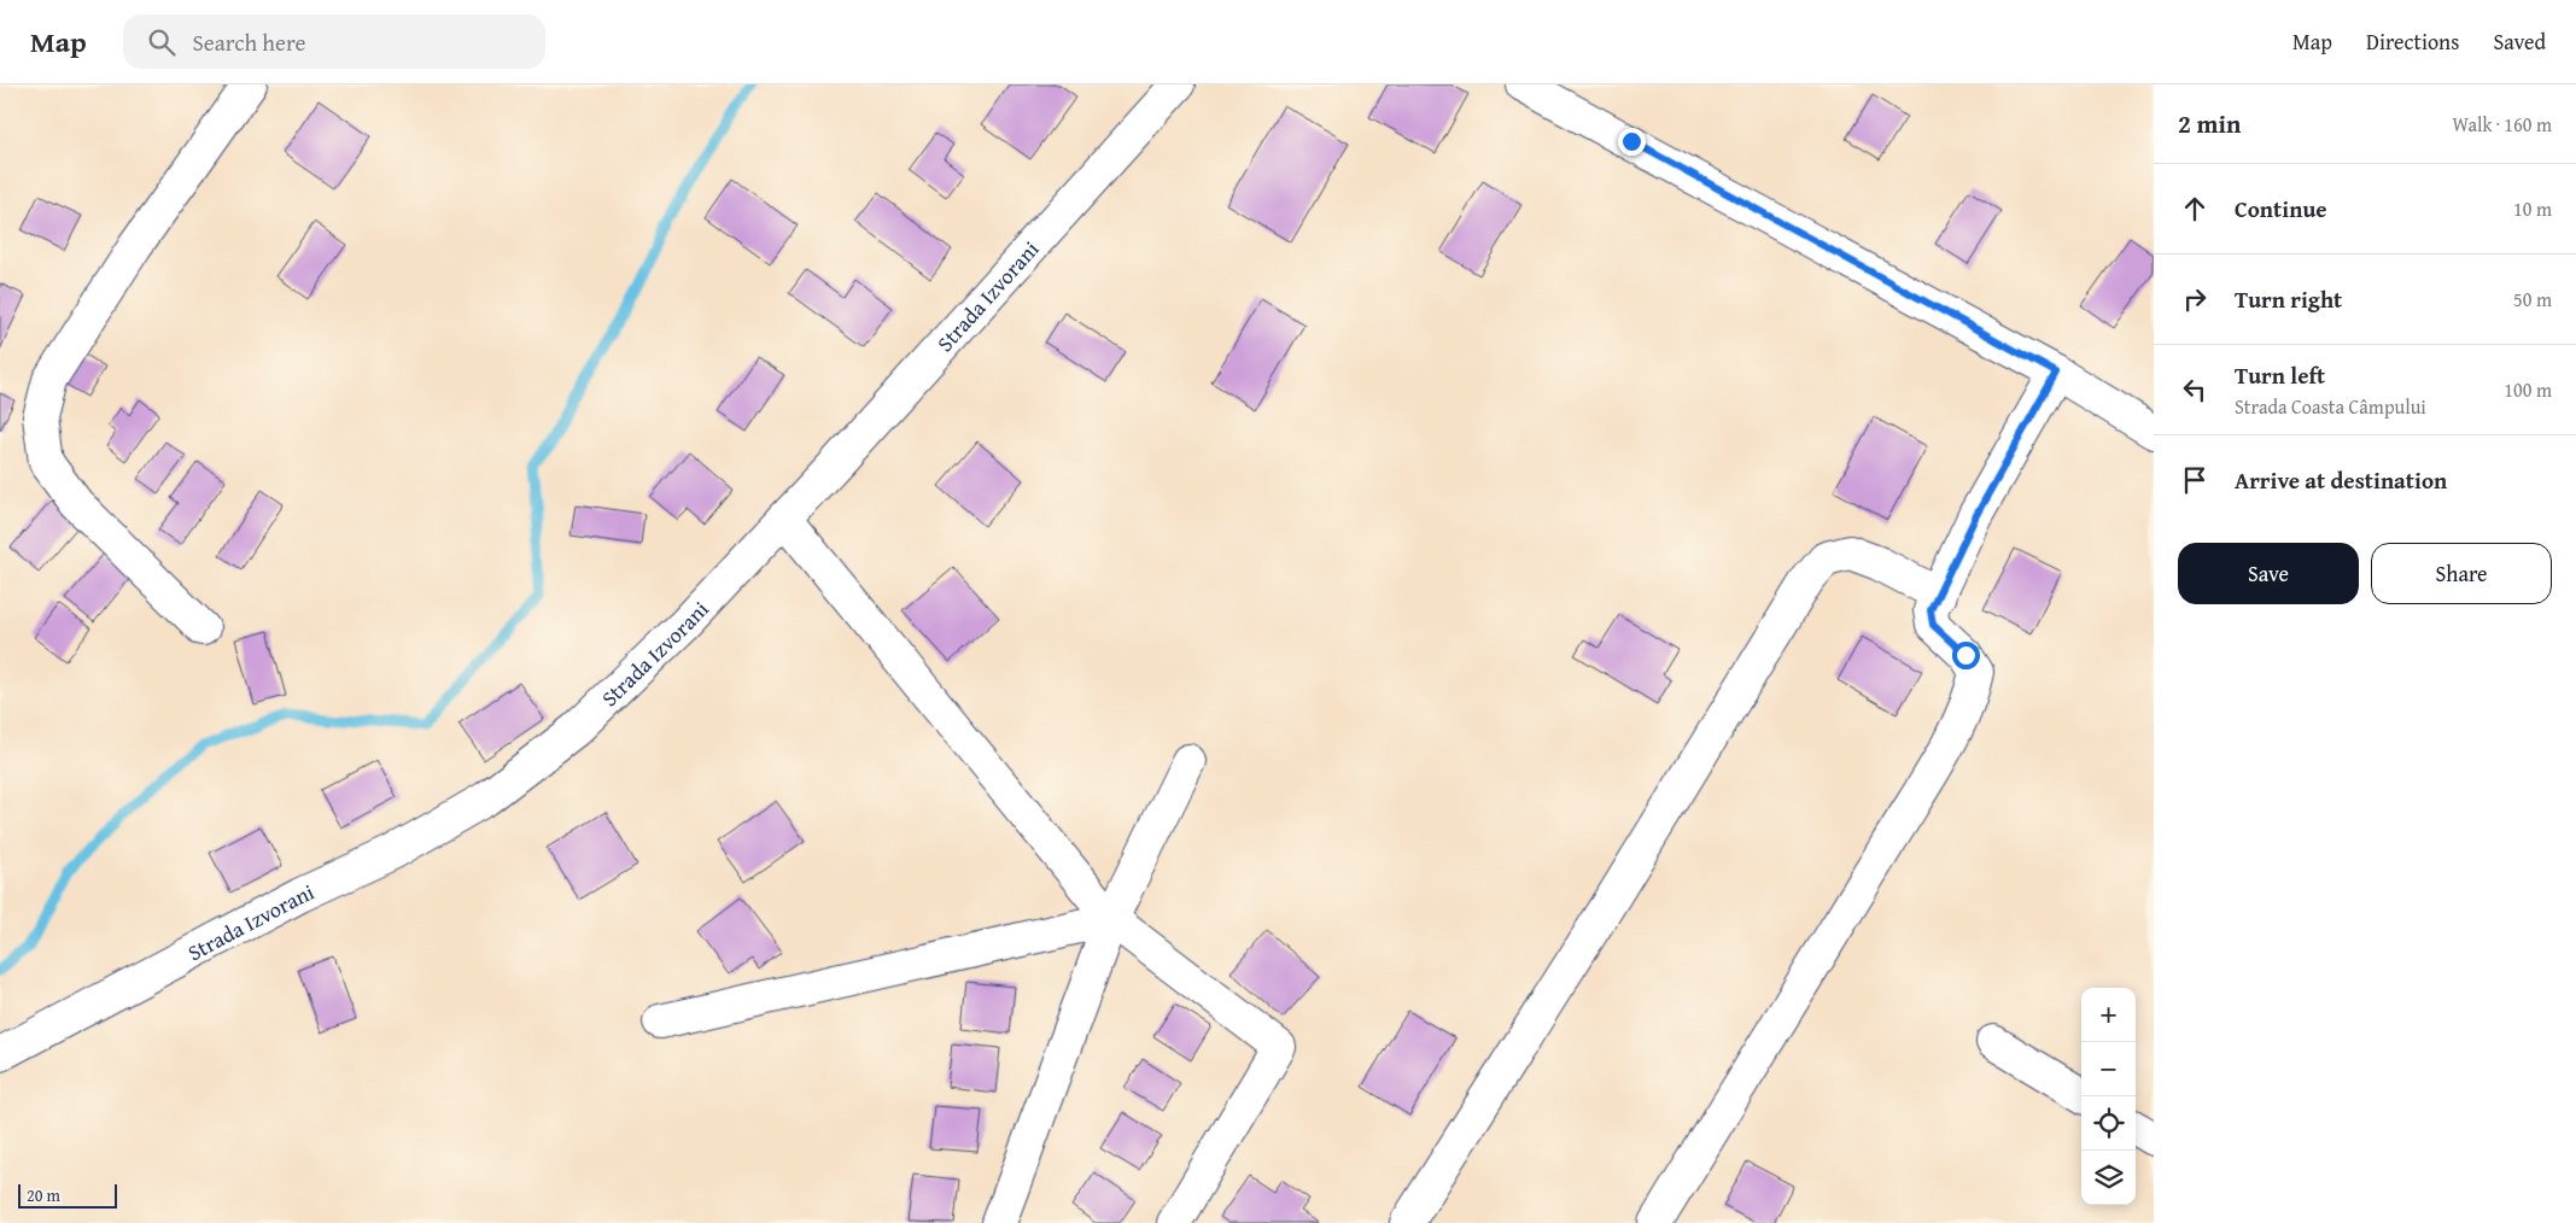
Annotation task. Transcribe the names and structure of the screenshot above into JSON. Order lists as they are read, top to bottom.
{
  "streets": {
    "street": ["Strada Izvorani"]
  },
  "scale_bar": "20 m",
  "page": {
    "header": "Map",
    "search": "Search here",
    "nav": ["Map", "Directions", "Saved"],
    "heading": ["2 min", "Walk · 160 m"],
    "list": [
      ["Continue", "10 m"],
      ["Turn right", "50 m"],
      ["Turn left", "Strada Coasta Câmpului", "100 m"],
      "Arrive at destination"
    ],
    "buttons": ["Save", "Share"],
    "map_buttons": ["+", "−"],
    "scale": "20 m"
  }
}
